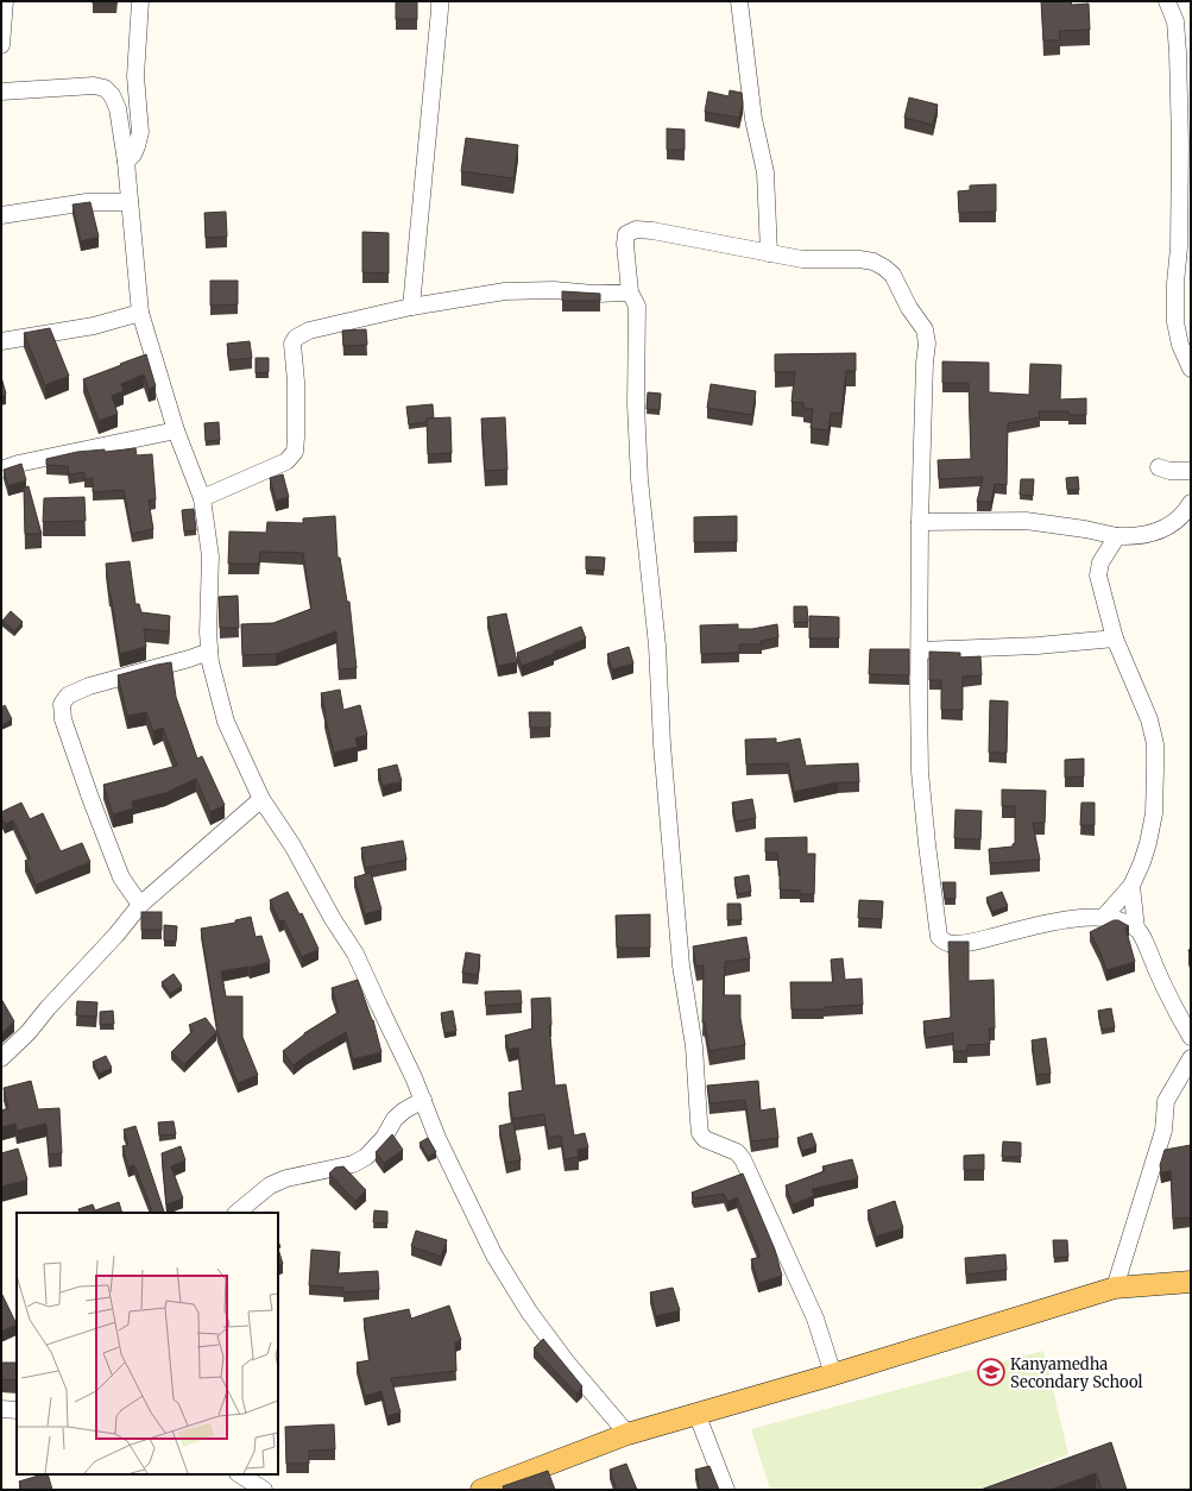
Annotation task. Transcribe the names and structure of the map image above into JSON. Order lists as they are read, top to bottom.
{
  "places": {
    "school or university": ["Kanyamedha Secondary School"]
  }
}
